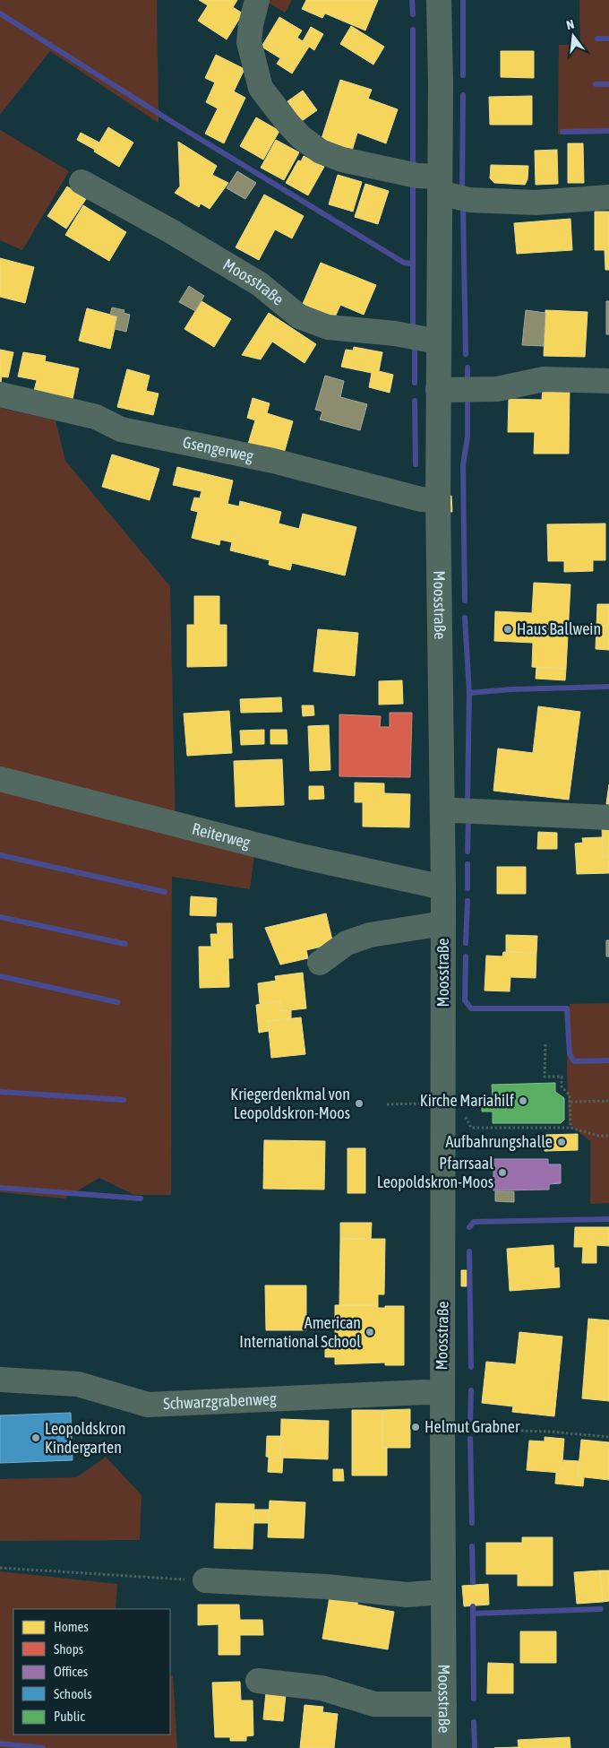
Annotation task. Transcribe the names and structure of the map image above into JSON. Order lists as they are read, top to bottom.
{
  "streets": {
    "street": [
      "Moosstraße",
      "Gsengerweg",
      "Reiterweg",
      "Schwarzgrabenweg"
    ]
  },
  "crossings": [
    ["Moosstraße", "Gsengerweg"],
    ["Moosstraße", "Reiterweg"],
    ["Moosstraße", "Schwarzgrabenweg"]
  ],
  "places": [
    "Haus Ballwein",
    "Kirche Mariahilf",
    "Kriegerdenkmal von Leopoldskron-Moos",
    "Aufbahrungshalle",
    "Pfarrsaal Leopoldskron-Moos",
    "American International School",
    "Helmut Grabner",
    "Leopoldskron Kindergarten"
  ],
  "legend": [
    "Homes",
    "Shops",
    "Offices",
    "Schools",
    "Public"
  ],
  "north": "top"
}
